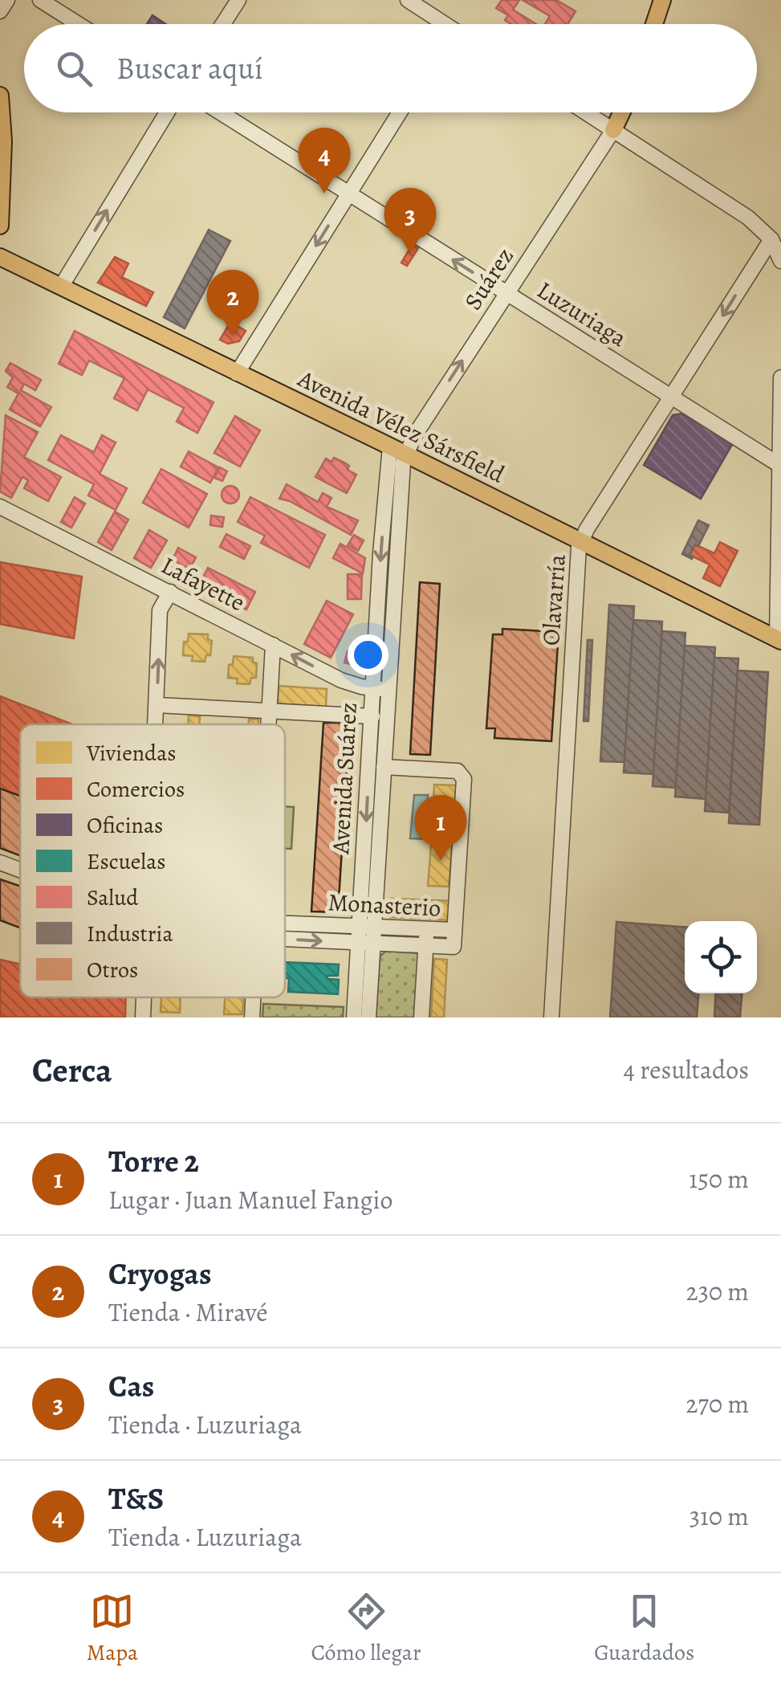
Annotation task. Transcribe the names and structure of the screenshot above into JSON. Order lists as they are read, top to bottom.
{
  "streets": {
    "main road": ["Avenida Vélez Sársfield"],
    "street": [
      "Suárez",
      "Luzuriaga",
      "Lafayette",
      "Olavarría",
      "Avenida Suárez",
      "Monasterio"
    ]
  },
  "crossings": [
    ["Suárez", "Luzuriaga"],
    ["Suárez", "Avenida Vélez Sársfield"],
    ["Suárez", "Avenida Suárez"],
    ["Luzuriaga", "Olavarría"],
    ["Avenida Vélez Sársfield", "Olavarría"],
    ["Avenida Vélez Sársfield", "Avenida Suárez"],
    ["Lafayette", "Avenida Suárez"],
    ["Avenida Suárez", "Monasterio"]
  ],
  "one_way": ["Suárez"],
  "legend": [
    "Viviendas",
    "Comercios",
    "Oficinas",
    "Escuelas",
    "Salud",
    "Industria",
    "Otros"
  ],
  "page": {
    "search": "Buscar aquí",
    "pins": [
      "4",
      "3",
      "2",
      "1"
    ],
    "heading": ["Cerca", "4 resultados"],
    "list": [
      {
        "mark": "1",
        "name": "Torre 2",
        "note": "Lugar · Juan Manuel Fangio",
        "value": "150 m"
      },
      {
        "mark": "2",
        "name": "Cryogas",
        "note": "Tienda · Miravé",
        "value": "230 m"
      },
      {
        "mark": "3",
        "name": "Cas",
        "note": "Tienda · Luzuriaga",
        "value": "270 m"
      },
      {
        "mark": "4",
        "name": "T&S",
        "note": "Tienda · Luzuriaga",
        "value": "310 m"
      }
    ],
    "nav": ["Mapa", "Cómo llegar", "Guardados"]
  }
}
